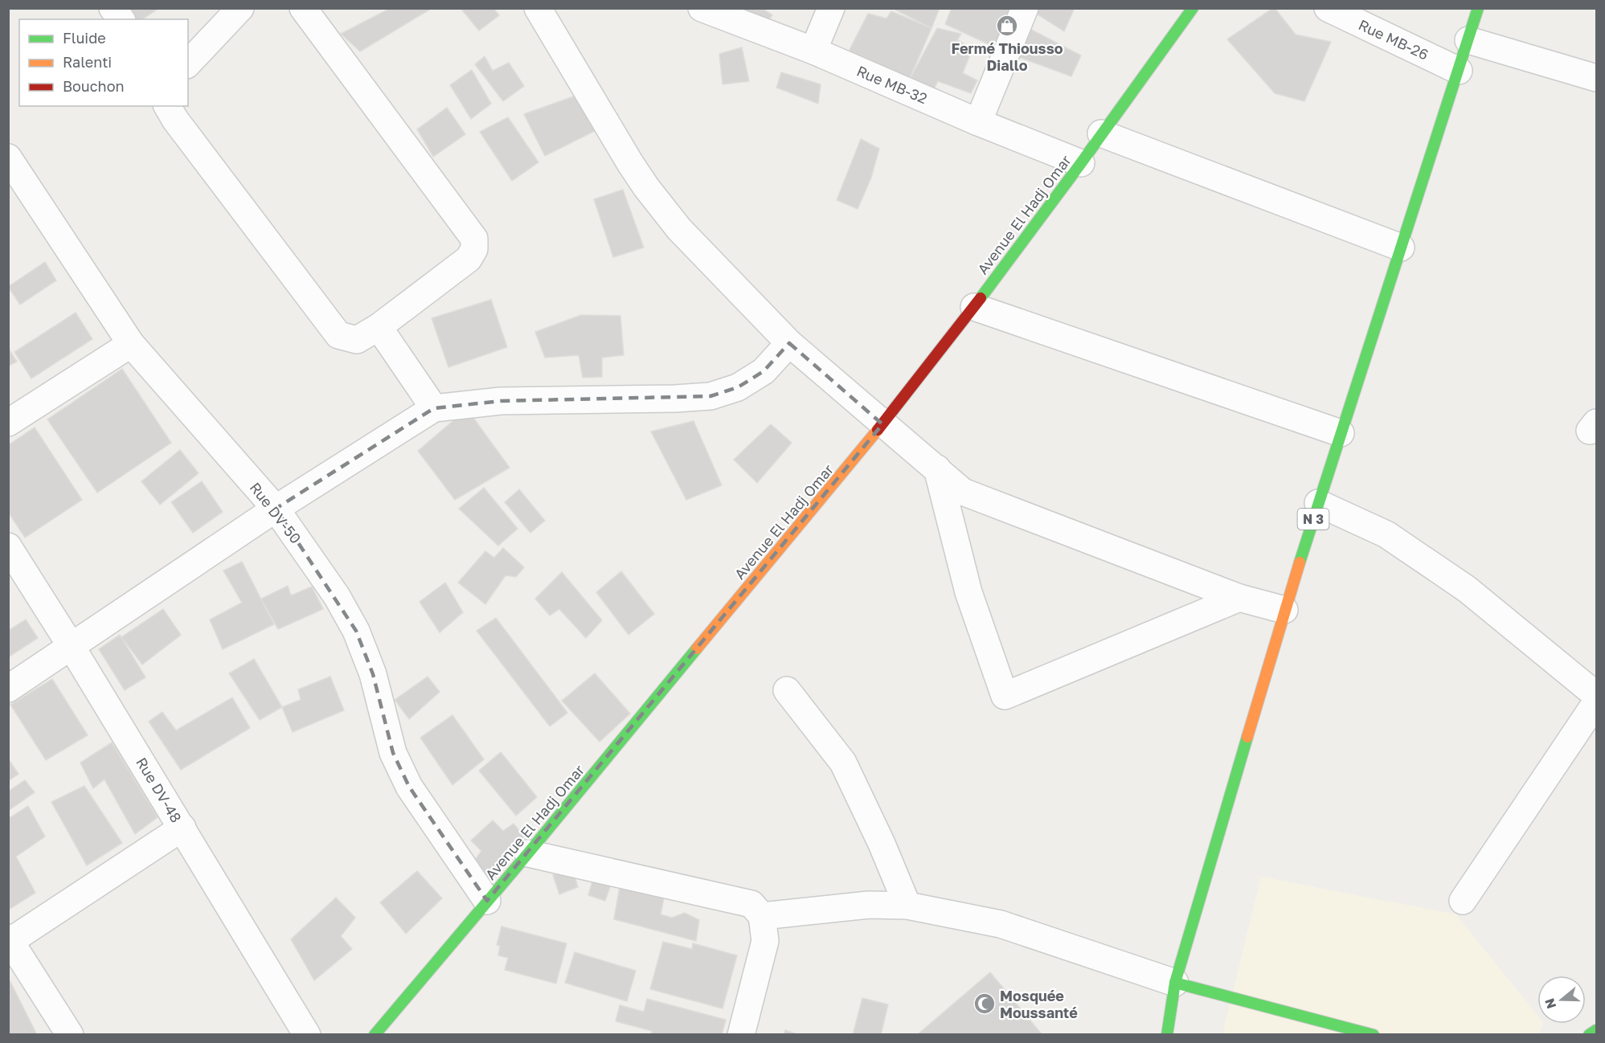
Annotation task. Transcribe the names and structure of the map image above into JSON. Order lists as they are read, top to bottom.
{
  "streets": {
    "street": [
      "Rue MB-26",
      "Rue MB-32",
      "Avenue El Hadj Omar",
      "Rue DV-50",
      "N 3",
      "Rue DV-48"
    ]
  },
  "crossings": [
    ["Rue MB-26", "N 3"],
    ["Rue MB-32", "Avenue El Hadj Omar"],
    ["Avenue El Hadj Omar", "Rue DV-50"]
  ],
  "places": {
    "shop": ["Fermé Thiousso Diallo"],
    "mosque": ["Mosquée Moussanté"]
  },
  "legend": ["Fluide", "Ralenti", "Bouchon"],
  "north": "left"
}
